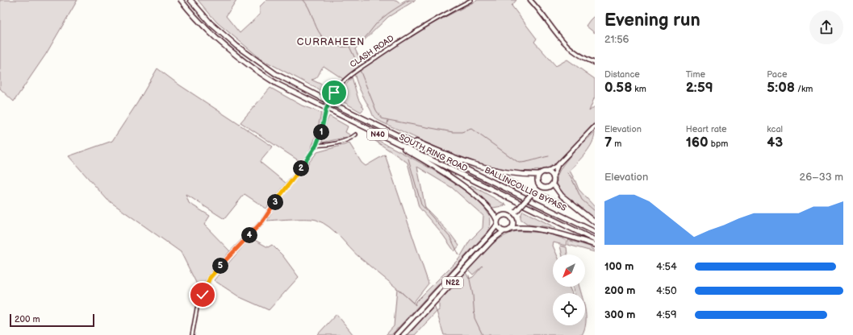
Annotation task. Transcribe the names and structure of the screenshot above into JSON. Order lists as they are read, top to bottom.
{
  "streets": {
    "highway": [
      "N40",
      "SOUTH RING ROAD",
      "BALLINCOLLIG BYPASS",
      "N22"
    ],
    "street": ["CLASH ROAD"]
  },
  "crossings": [
    ["N40", "BALLINCOLLIG BYPASS"]
  ],
  "districts": ["CURRAHEEN"],
  "scale_bar": "200 m",
  "north": "bottom left",
  "page": {
    "heading": ["Evening run", "21:56"],
    "stats": [
      ["Distance", "0.58 km"],
      ["Time", "2:59"],
      ["Pace", "5:08 /km"],
      ["Elevation", "7 m"],
      ["Heart rate", "160 bpm"],
      ["kcal", "43"]
    ],
    "pins": [
      "1",
      "2",
      "3",
      "4",
      "5"
    ],
    "chart": ["Elevation", "26–33 m"],
    "list": [
      {
        "name": "100 m",
        "note": "4:54"
      },
      {
        "name": "200 m",
        "note": "4:50"
      },
      {
        "name": "300 m",
        "note": "4:59"
      }
    ],
    "scale": "200 m"
  }
}
